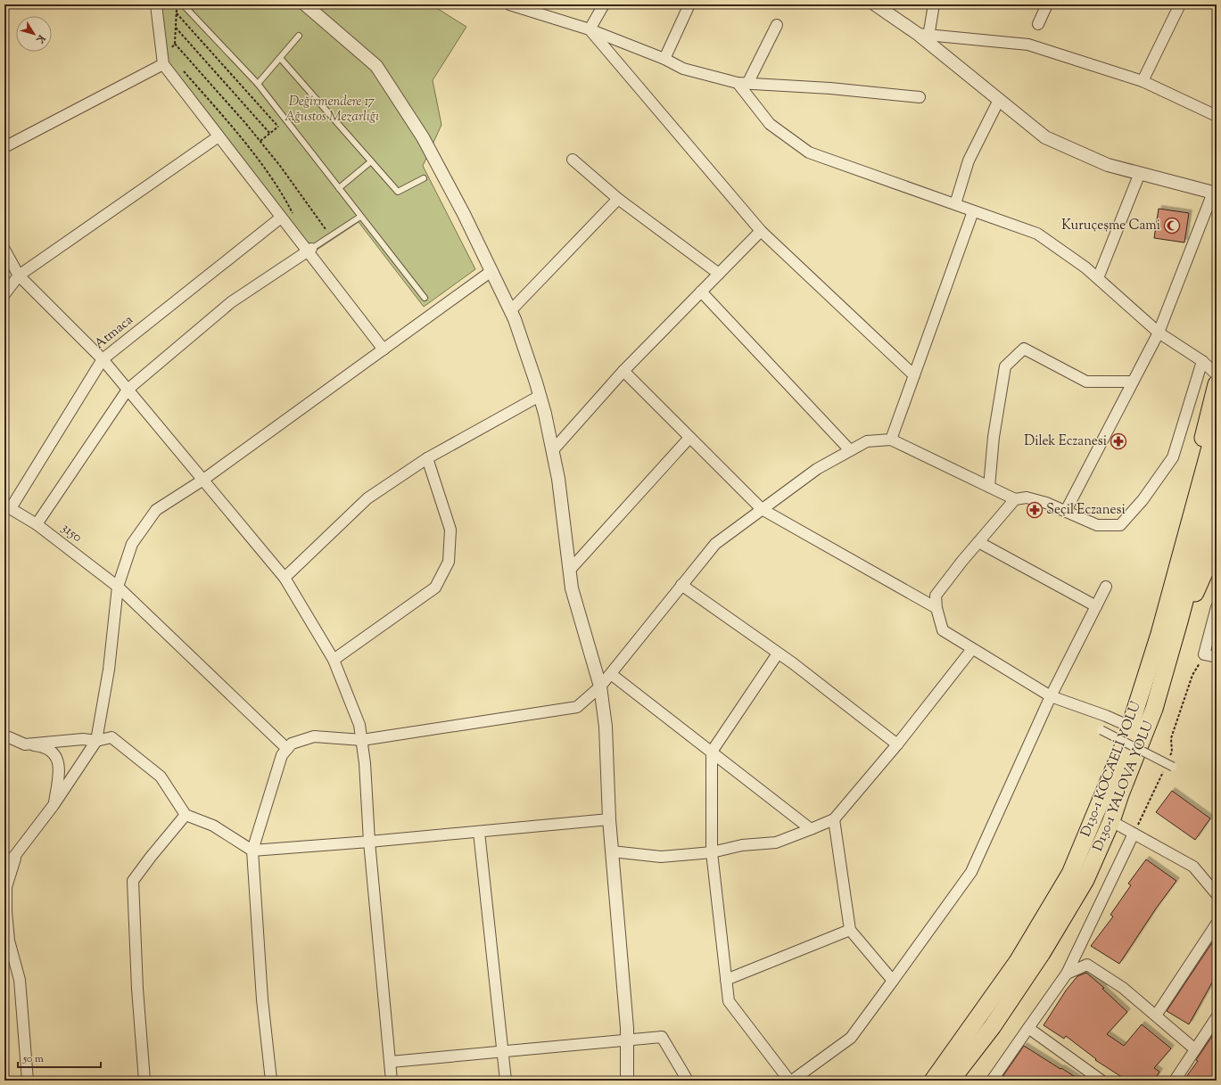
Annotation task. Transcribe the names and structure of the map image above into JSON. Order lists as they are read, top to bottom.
{
  "streets": {
    "highway": ["D130-1 KOCAELİ YOLU", "D130-1 YALOVA YOLU"],
    "street": ["Atmaca", "3150"]
  },
  "crossings": [
    ["Atmaca", "3150"],
    ["D130-1 KOCAELİ YOLU", "D130-1 YALOVA YOLU"]
  ],
  "parks": ["Değirmendere 17 Ağustos Mezarlığı"],
  "places": {
    "mosque": ["Kuruçeşme Cami"],
    "pharmacy": ["Dilek Eczanesi", "Seçil Eczanesi"]
  },
  "scale_bar": "50 m",
  "north": "bottom right"
}
